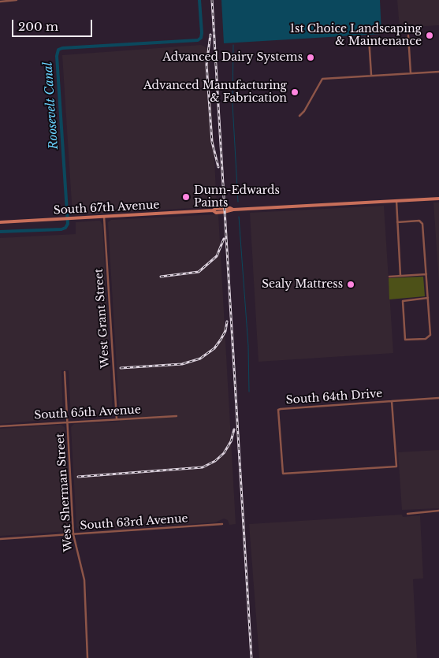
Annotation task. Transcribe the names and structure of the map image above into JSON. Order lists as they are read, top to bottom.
{
  "streets": {
    "main road": ["South 67th Avenue"],
    "street": [
      "West Grant Street",
      "South 64th Drive",
      "South 65th Avenue",
      "West Sherman Street",
      "South 63rd Avenue"
    ]
  },
  "crossings": [
    ["South 67th Avenue", "West Grant Street"],
    ["West Grant Street", "South 65th Avenue"],
    ["South 65th Avenue", "West Sherman Street"],
    ["West Sherman Street", "South 63rd Avenue"]
  ],
  "water": ["Roosevelt Canal"],
  "places": [
    "1st Choice Landscaping & Maintenance",
    "Advanced Dairy Systems",
    "Advanced Manufacturing & Fabrication",
    "Dunn-Edwards Paints",
    "Sealy Mattress"
  ],
  "scale_bar": "200 m"
}
